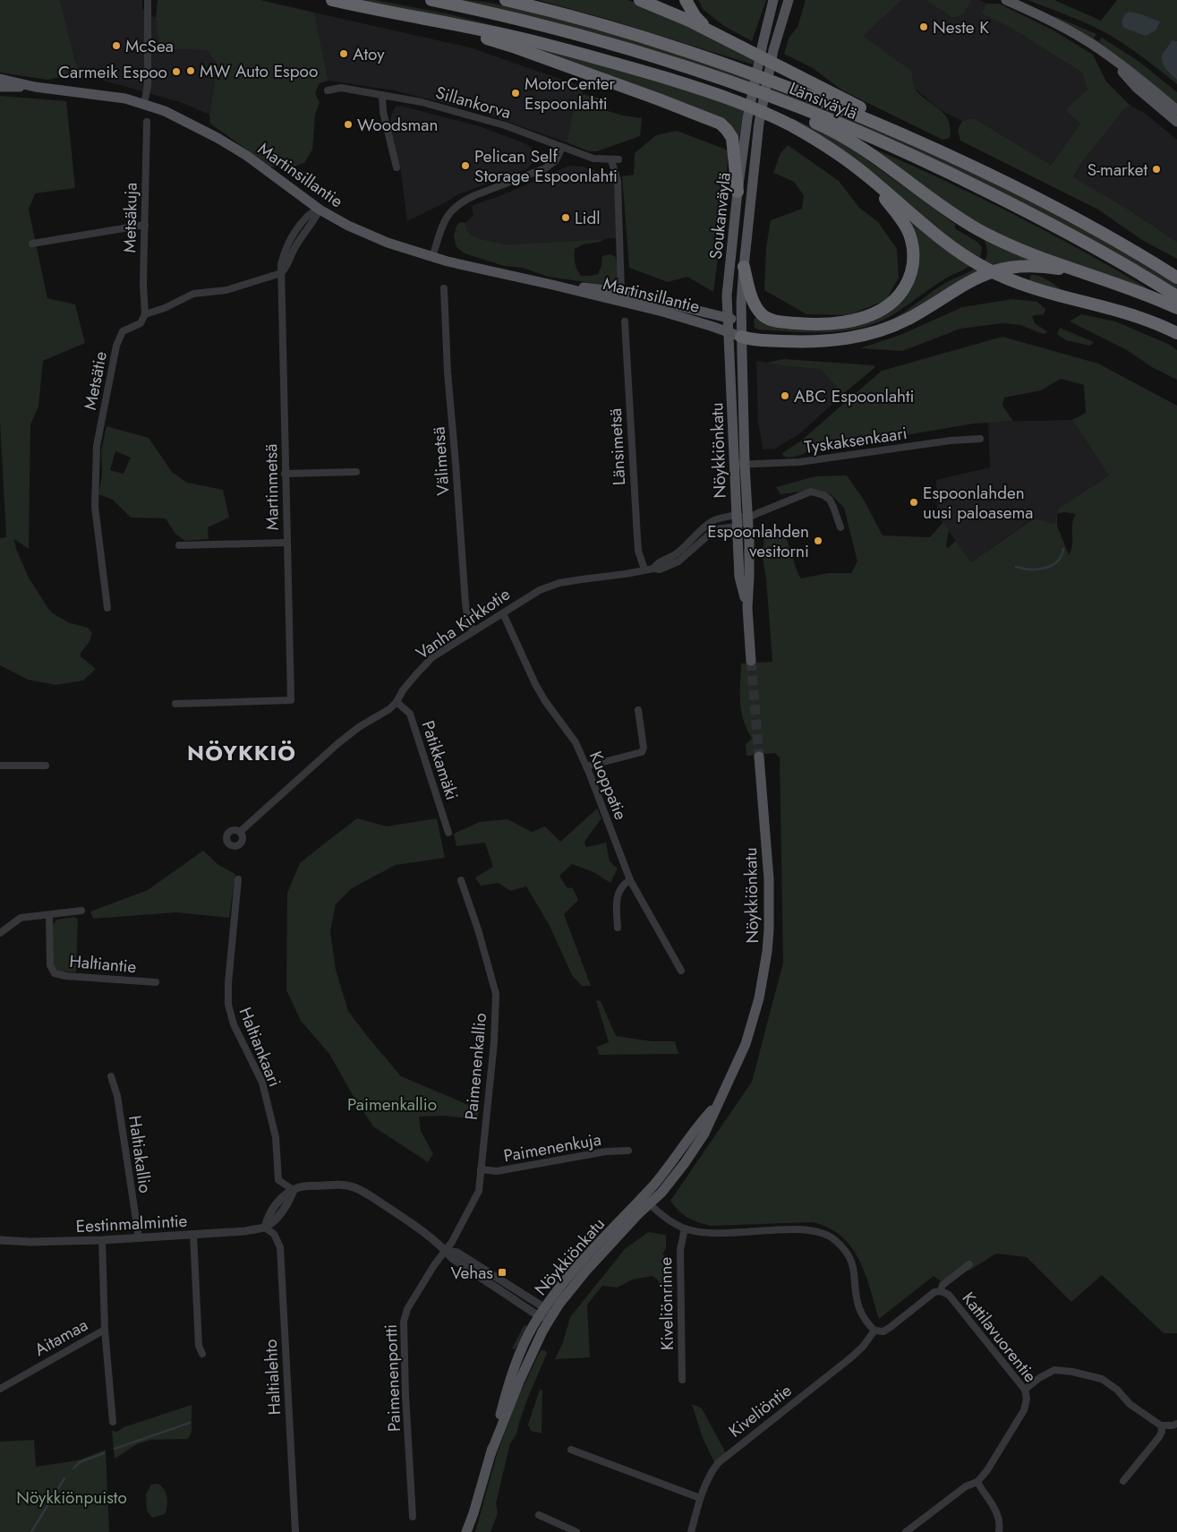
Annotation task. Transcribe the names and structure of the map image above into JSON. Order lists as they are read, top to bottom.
{
  "streets": {
    "highway": ["Länsiväylä"],
    "main road": ["Martinsillantie", "Soukanväylä", "Nöykkiönkatu"],
    "street": [
      "Sillankorva",
      "Metsäkuja",
      "Metsätie",
      "Tyskaksenkaari",
      "Länsimetsä",
      "Välimetsä",
      "Martinmetsä",
      "Vanha Kirkkotie",
      "Patikkamäki",
      "Kuoppatie",
      "Haltiantie",
      "Haltiankaari",
      "Paimenenkallio",
      "Paimenenkuja",
      "Haltiakallio",
      "Eestinmalmintie",
      "Kiveliönrinne",
      "Aitamaa",
      "Kattilavuorentie",
      "Haltialehto",
      "Paimenenportti",
      "Kiveliöntie"
    ]
  },
  "crossings": [
    ["Sillankorva", "Martinsillantie"],
    ["Martinsillantie", "Soukanväylä"],
    ["Martinsillantie", "Nöykkiönkatu"],
    ["Martinsillantie", "Martinmetsä"],
    ["Soukanväylä", "Nöykkiönkatu"],
    ["Metsäkuja", "Metsätie"],
    ["Metsätie", "Martinmetsä"],
    ["Tyskaksenkaari", "Nöykkiönkatu"],
    ["Länsimetsä", "Vanha Kirkkotie"],
    ["Nöykkiönkatu", "Vanha Kirkkotie"],
    ["Välimetsä", "Vanha Kirkkotie"],
    ["Vanha Kirkkotie", "Patikkamäki"],
    ["Vanha Kirkkotie", "Kuoppatie"],
    ["Paimenenkallio", "Paimenenkuja"],
    ["Paimenenkallio", "Paimenenportti"],
    ["Haltiakallio", "Eestinmalmintie"],
    ["Eestinmalmintie", "Aitamaa"],
    ["Eestinmalmintie", "Haltialehto"],
    ["Kattilavuorentie", "Kiveliöntie"]
  ],
  "districts": ["NÖYKKIÖ"],
  "parks": ["Paimenkallio", "Nöykkiönpuisto"],
  "places": {
    "other": [
      "Neste K",
      "McSea",
      "Atoy",
      "MW Auto Espoo",
      "Carmeik Espoo",
      "MotorCenter Espoonlahti",
      "Woodsman",
      "Pelican Self Storage Espoonlahti",
      "S-market",
      "Lidl",
      "ABC Espoonlahti",
      "Espoonlahden uusi paloasema",
      "Espoonlahden vesitorni"
    ],
    "transit": ["Vehas"]
  }
}
